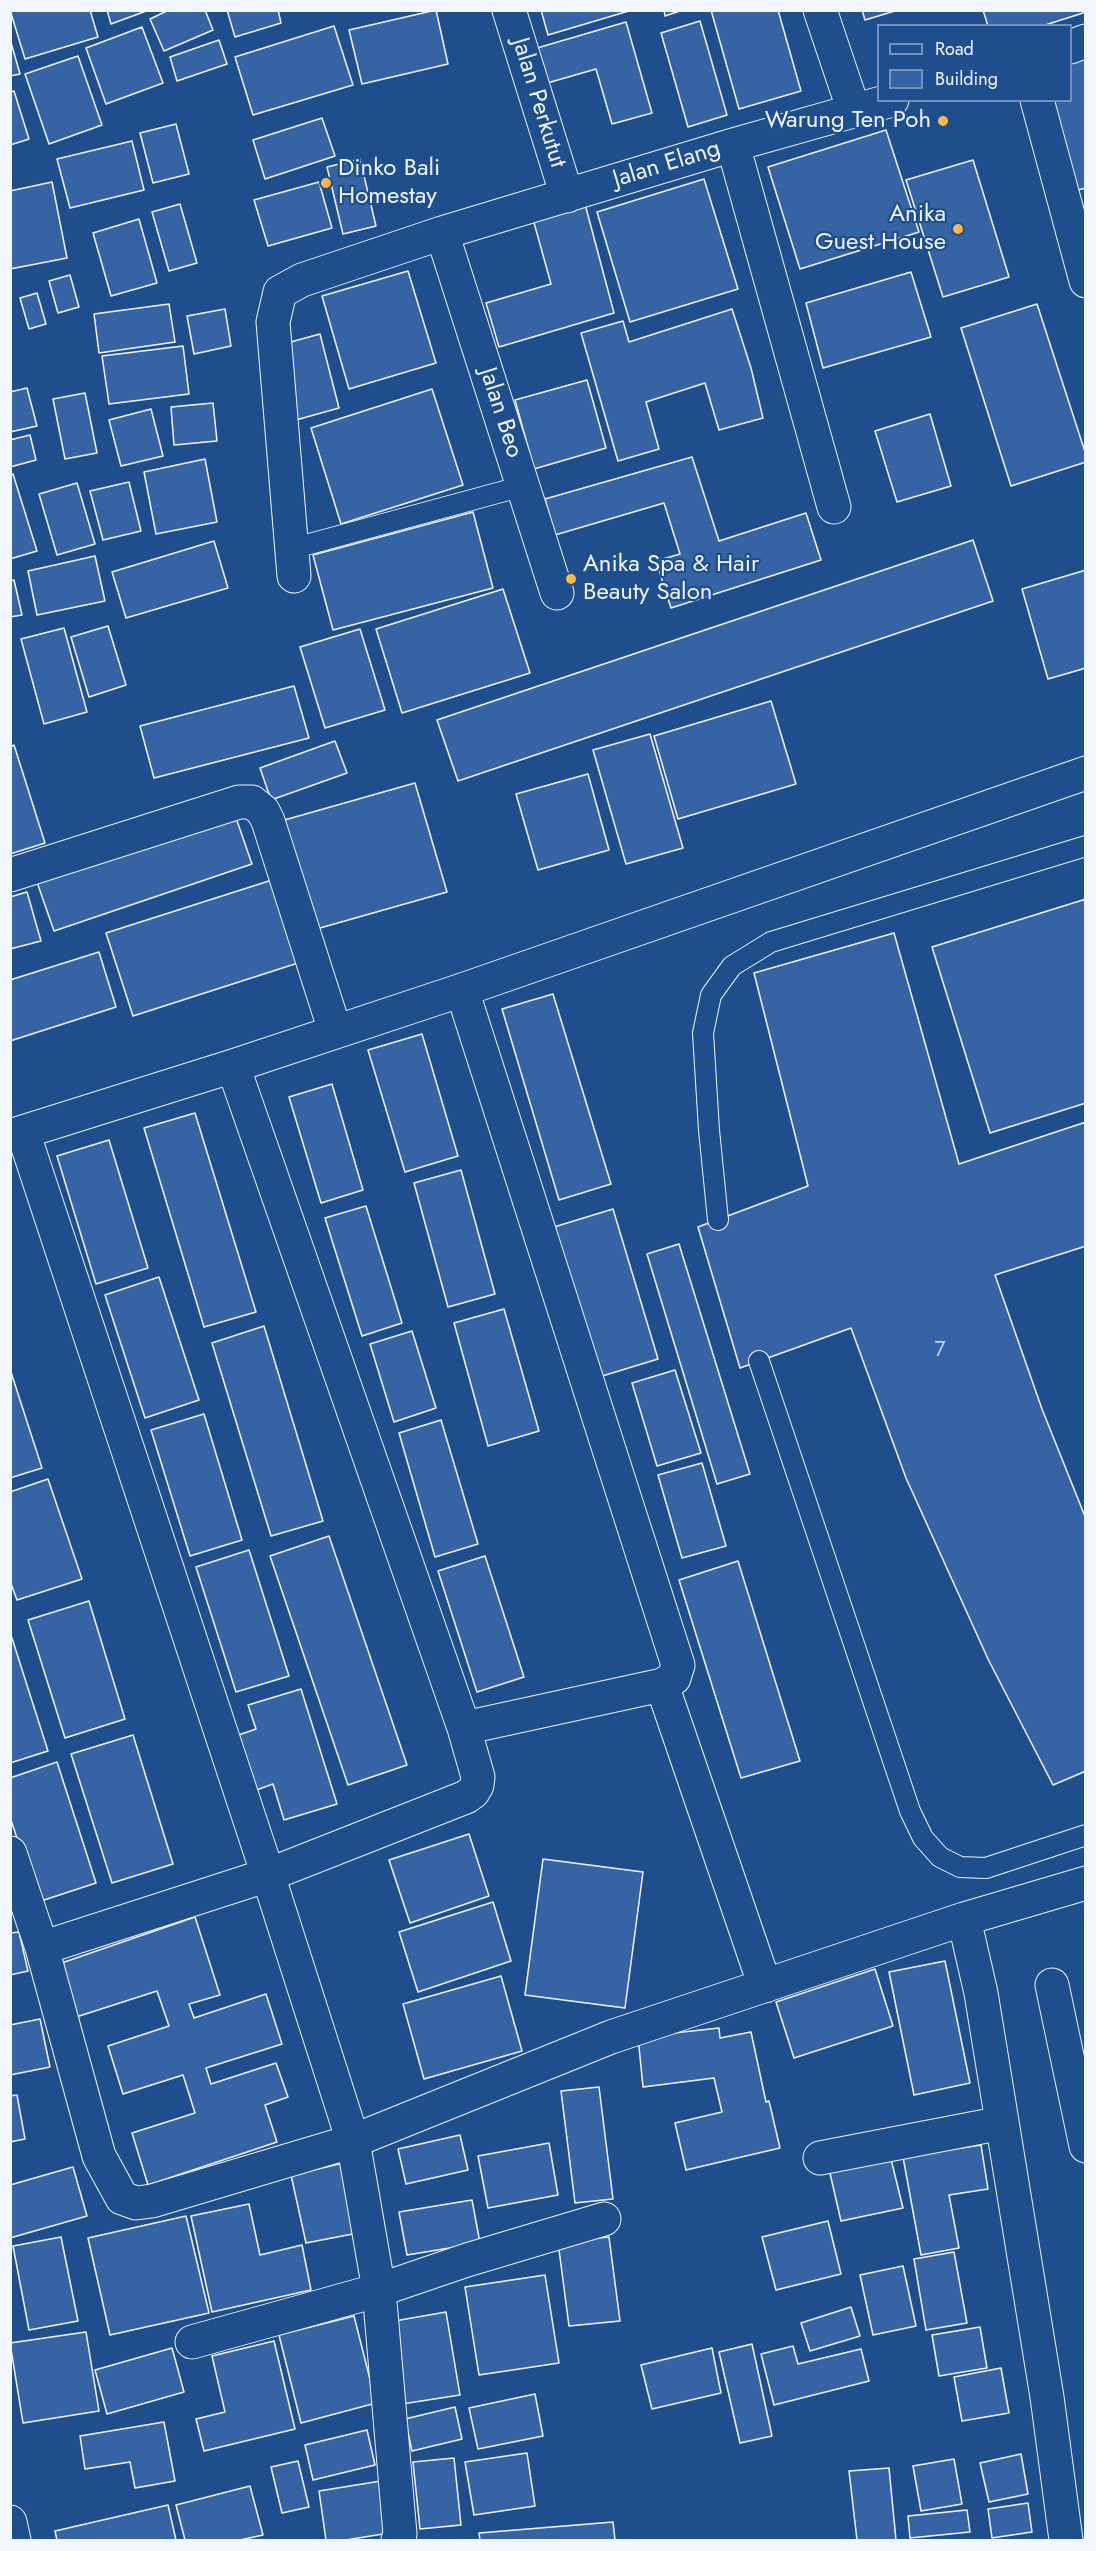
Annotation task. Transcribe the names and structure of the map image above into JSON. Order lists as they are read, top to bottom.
{
  "streets": {
    "street": ["Jalan Perkutut", "Jalan Elang", "Jalan Beo"]
  },
  "crossings": [
    ["Jalan Perkutut", "Jalan Elang"],
    ["Jalan Elang", "Jalan Beo"]
  ],
  "places": [
    "Warung Ten Poh",
    "Dinko Bali Homestay",
    "Anika Guest House",
    "Anika Spa & Hair Beauty Salon"
  ],
  "house_numbers": ["7"],
  "legend": ["Road", "Building"]
}
